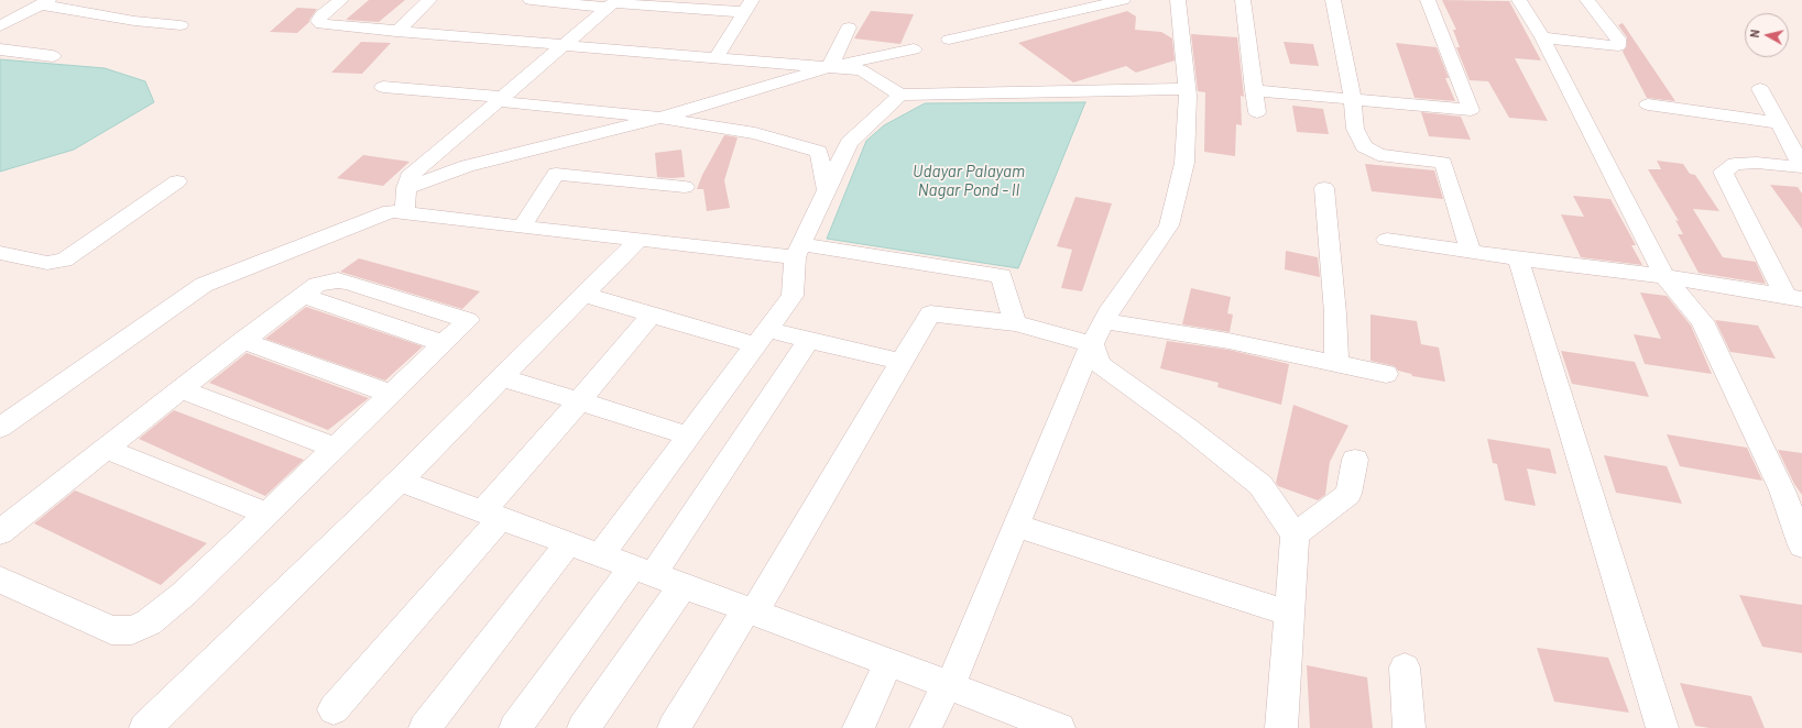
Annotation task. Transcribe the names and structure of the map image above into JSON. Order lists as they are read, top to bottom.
{
  "water": ["Udayar Palayam Nagar Pond - II"],
  "north": "left"
}
